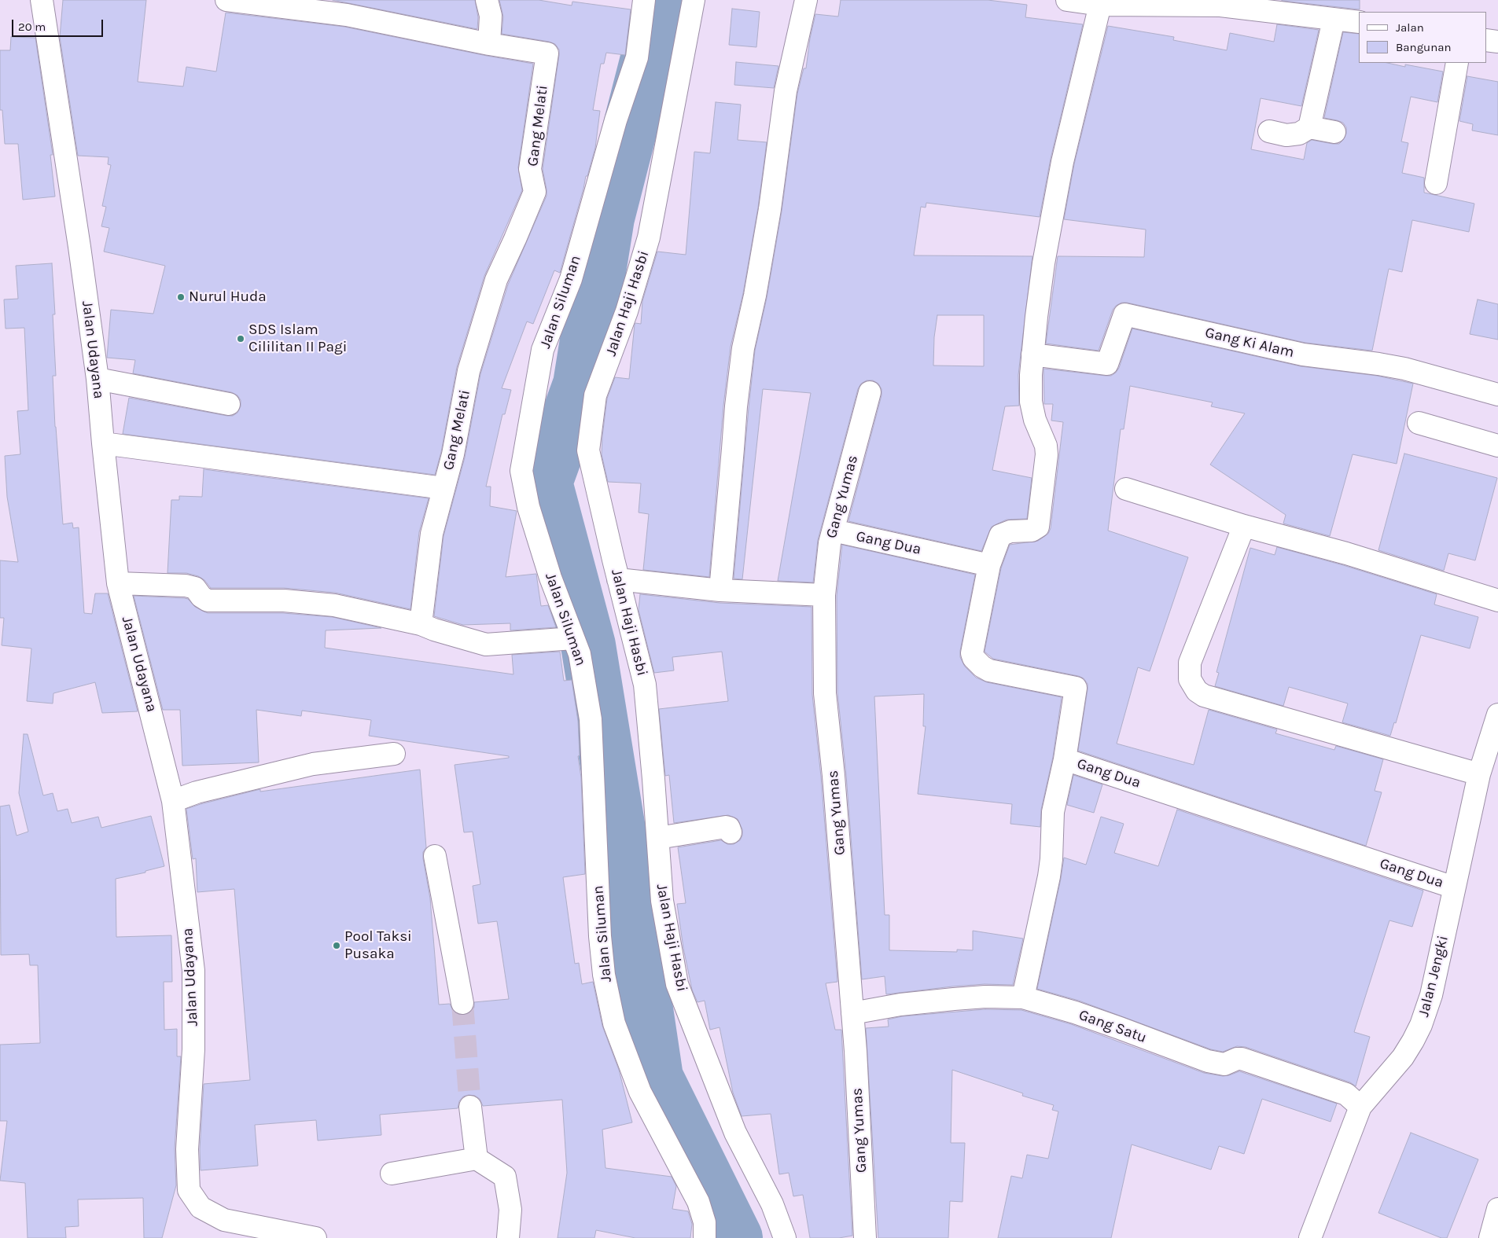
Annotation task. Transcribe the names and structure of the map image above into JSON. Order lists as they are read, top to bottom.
{
  "streets": {
    "street": [
      "Gang Melati",
      "Jalan Siluman",
      "Jalan Haji Hasbi",
      "Gang Ki Alam",
      "Jalan Udayana",
      "Gang Yumas",
      "Gang Dua",
      "Jalan Jengki",
      "Gang Satu"
    ]
  },
  "crossings": [
    ["Gang Yumas", "Gang Dua"],
    ["Gang Yumas", "Gang Satu"],
    ["Gang Dua", "Jalan Jengki"],
    ["Jalan Jengki", "Gang Satu"]
  ],
  "places": ["Nurul Huda", "SDS Islam Cililitan II Pagi", "Pool Taksi Pusaka"],
  "legend": ["Jalan", "Bangunan"],
  "scale_bar": "20 m"
}
